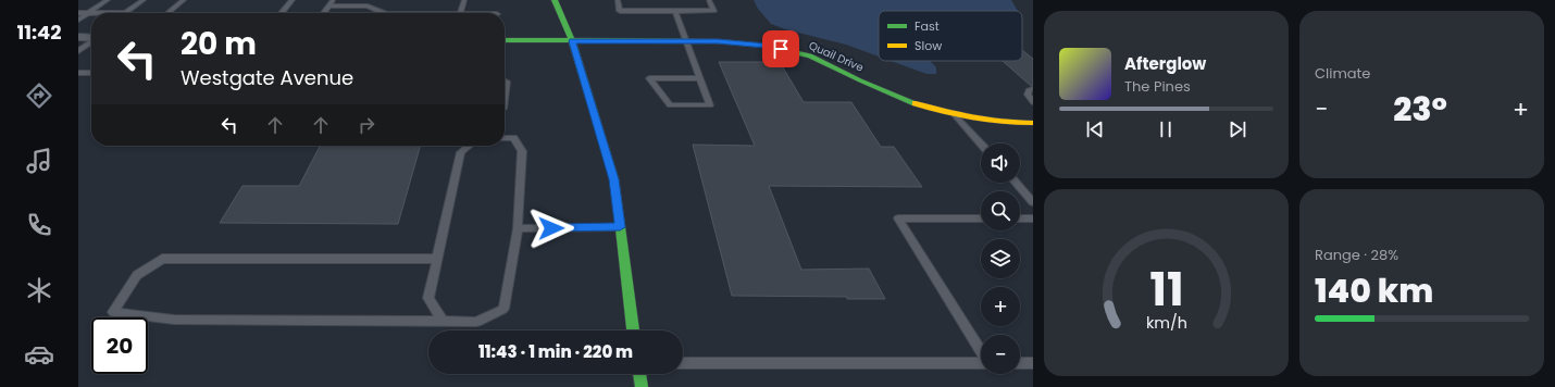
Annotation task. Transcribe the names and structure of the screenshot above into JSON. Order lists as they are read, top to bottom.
{
  "streets": {
    "street": ["Quail Drive"]
  },
  "legend": ["Fast", "Slow"],
  "page": {
    "tabs": "11:42",
    "tile": [
      "Climate",
      ["Range · 28%", "140 km"]
    ],
    "turn": ["20 m", "Westgate Avenue"],
    "song": ["Afterglow", "The Pines"],
    "heat": ["−", "23°", "+"],
    "map_buttons": ["+", "−"],
    "limit": "20",
    "trip": "11:43 · 1 min · 220 m",
    "gauge": ["11", "km/h"]
  }
}
